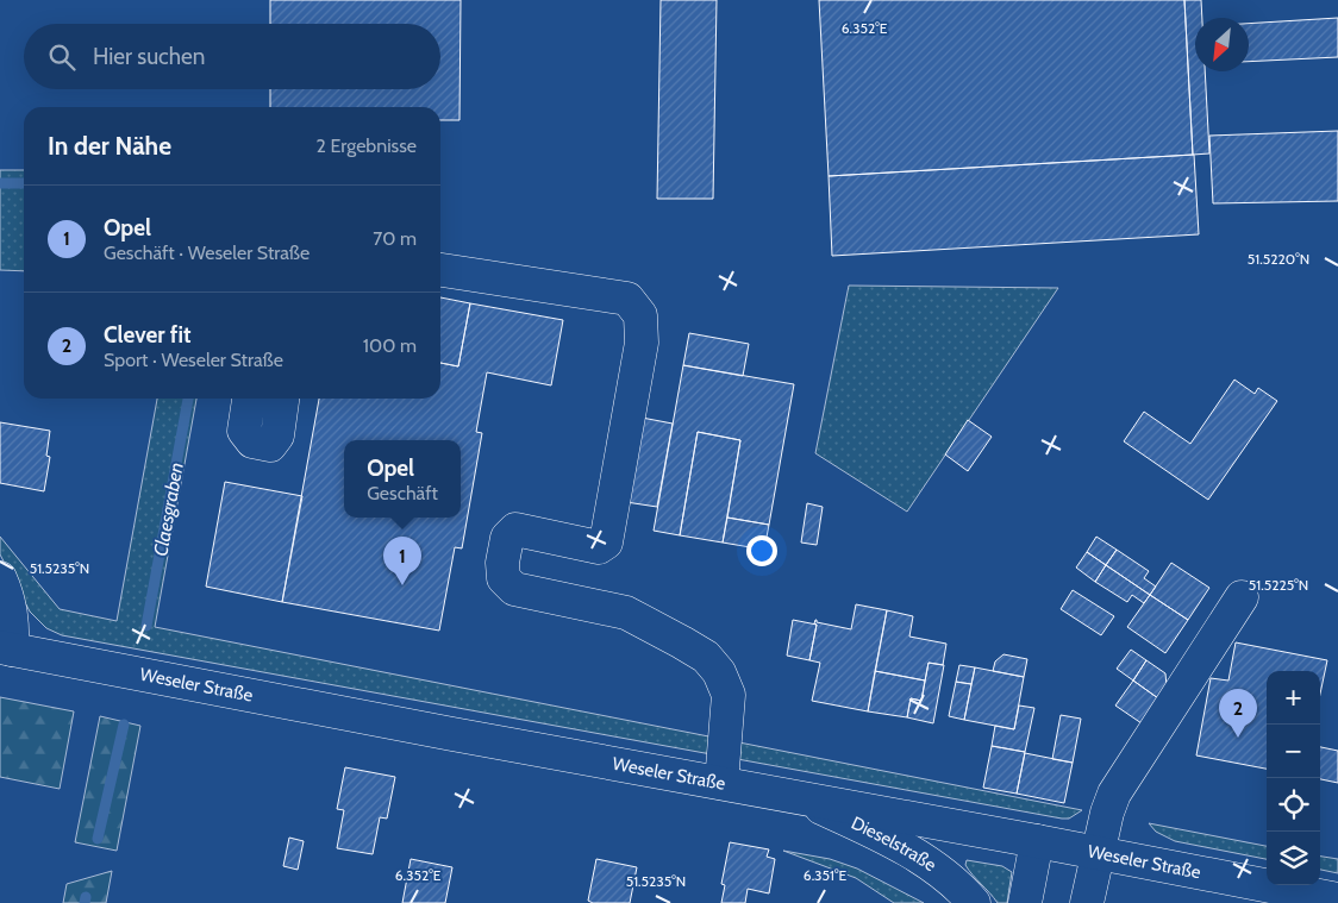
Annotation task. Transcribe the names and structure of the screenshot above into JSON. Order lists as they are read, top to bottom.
{
  "streets": {
    "main road": ["Weseler Straße", "Dieselstraße"]
  },
  "crossings": [
    ["Weseler Straße", "Dieselstraße"]
  ],
  "water": ["Claesgraben"],
  "north": "bottom left",
  "page": {
    "search": "Hier suchen",
    "heading": ["In der Nähe", "2 Ergebnisse"],
    "list": [
      {
        "mark": "1",
        "name": "Opel",
        "note": "Geschäft · Weseler Straße",
        "value": "70 m"
      },
      {
        "mark": "2",
        "name": "Clever fit",
        "note": "Sport · Weseler Straße",
        "value": "100 m"
      }
    ],
    "popup": ["Opel", "Geschäft"],
    "pins": ["1", "2"],
    "map_buttons": ["+", "−"]
  },
  "coordinates": [
    "6.352°E",
    "51.5220°N",
    "51.5235°N",
    "51.5225°N",
    "6.351°E"
  ]
}
